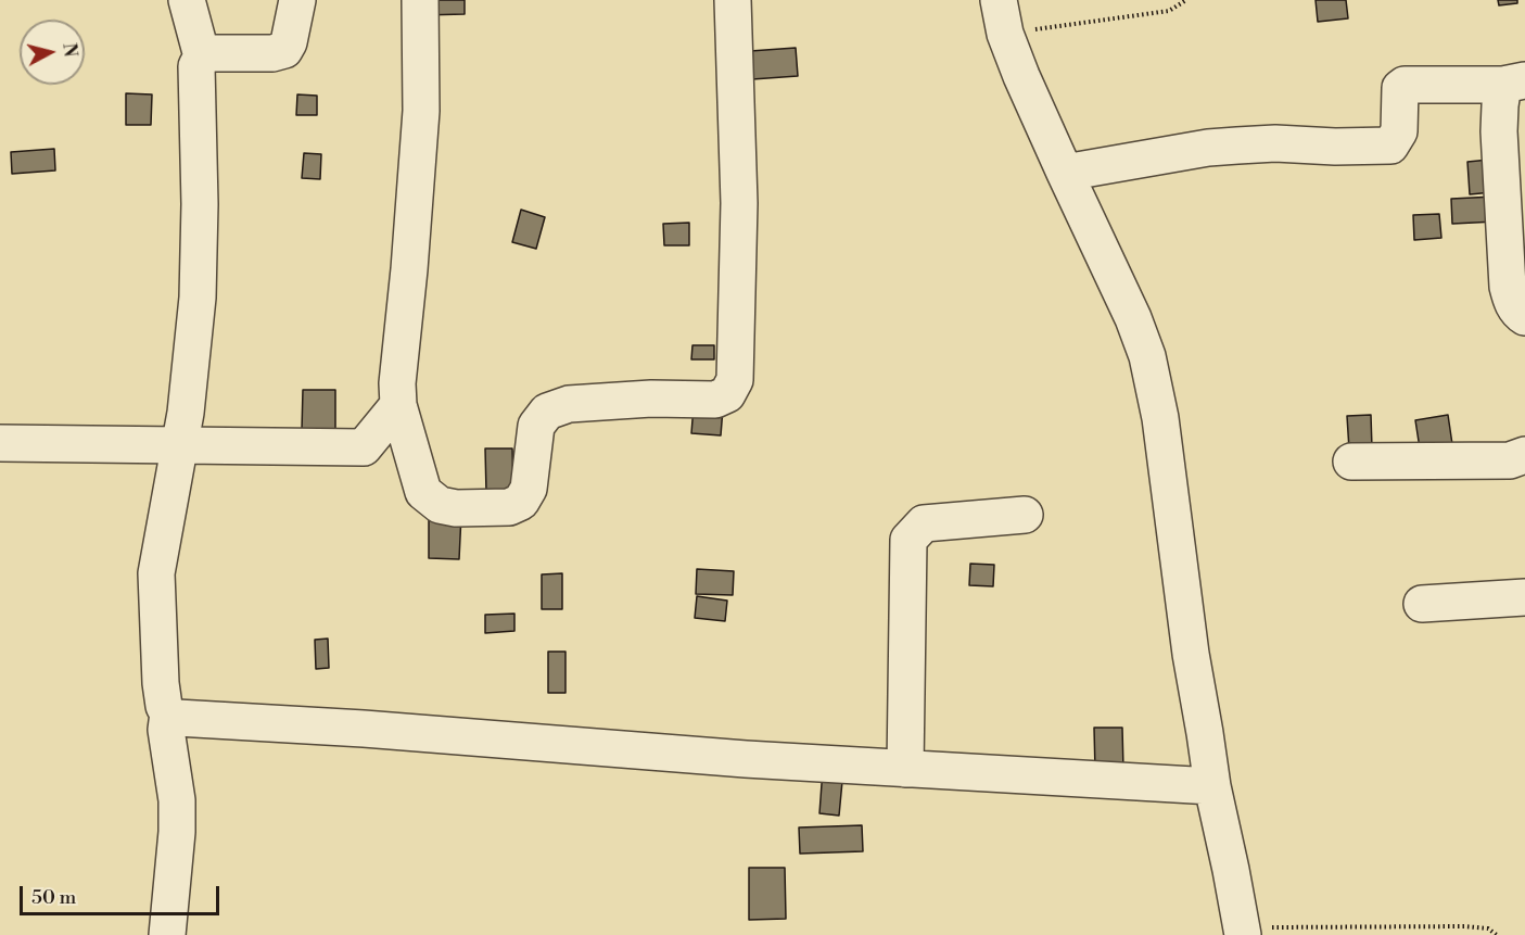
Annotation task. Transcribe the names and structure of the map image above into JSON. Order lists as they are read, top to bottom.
{
  "scale_bar": "50 m",
  "north": "right"
}
